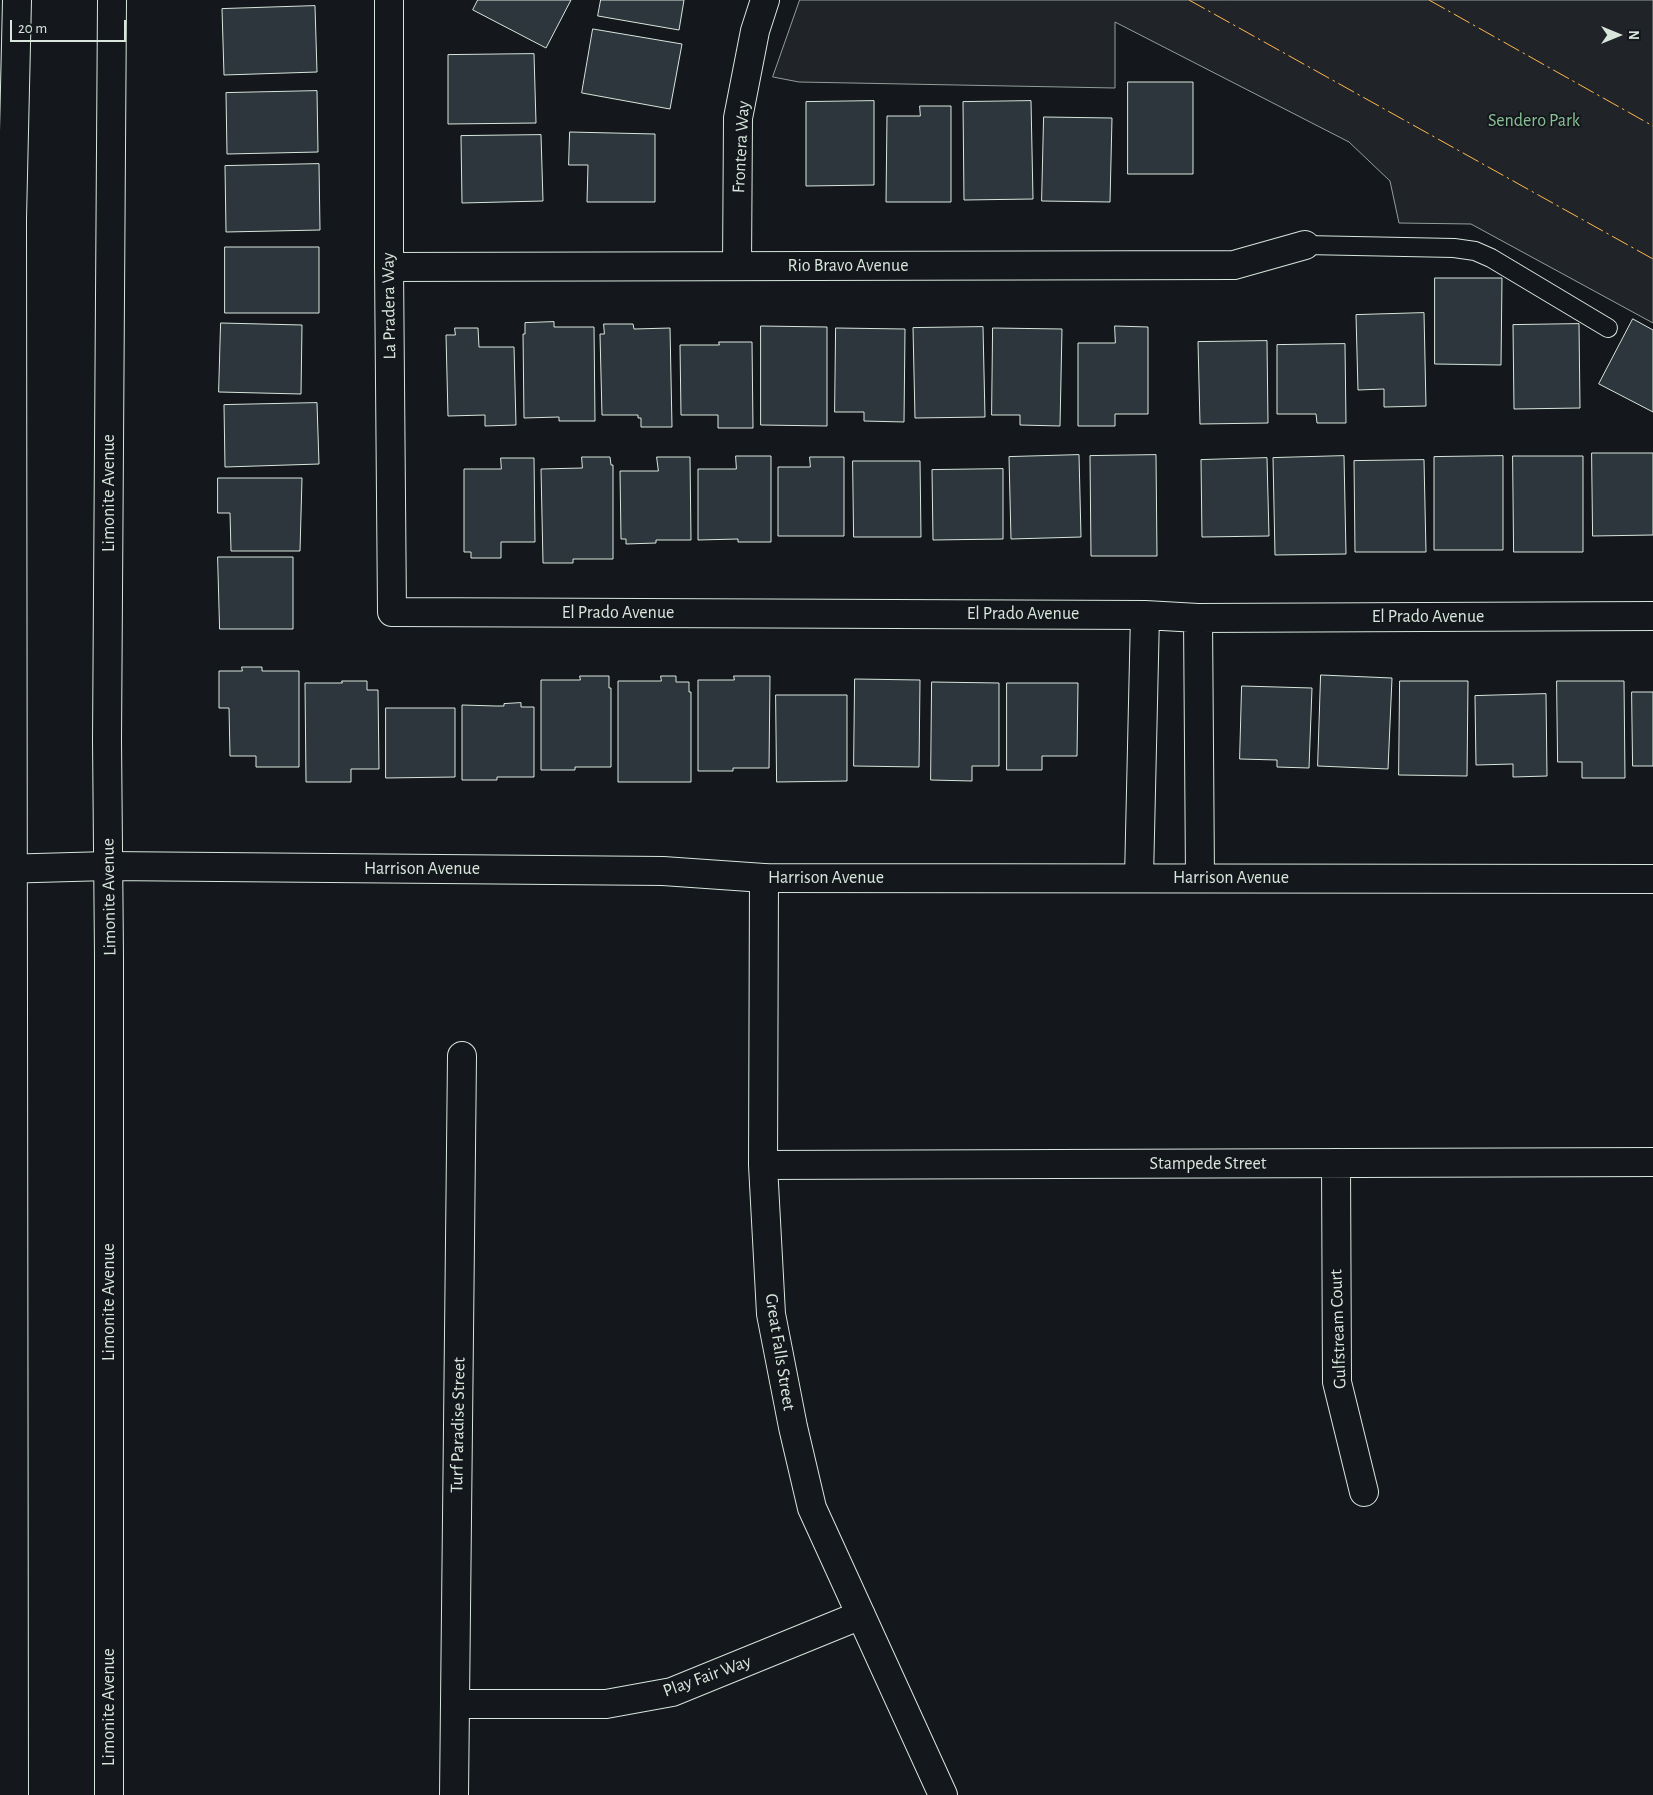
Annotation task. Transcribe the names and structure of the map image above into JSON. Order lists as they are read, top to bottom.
{
  "streets": {
    "street": [
      "Frontera Way",
      "Rio Bravo Avenue",
      "La Pradera Way",
      "Limonite Avenue",
      "El Prado Avenue",
      "Harrison Avenue",
      "Stampede Street",
      "Gulfstream Court",
      "Great Falls Street",
      "Turf Paradise Street",
      "Play Fair Way"
    ]
  },
  "crossings": [
    ["Frontera Way", "Rio Bravo Avenue"],
    ["Rio Bravo Avenue", "La Pradera Way"],
    ["La Pradera Way", "El Prado Avenue"],
    ["Limonite Avenue", "Harrison Avenue"],
    ["Harrison Avenue", "Great Falls Street"],
    ["Stampede Street", "Gulfstream Court"],
    ["Stampede Street", "Great Falls Street"],
    ["Great Falls Street", "Play Fair Way"],
    ["Turf Paradise Street", "Play Fair Way"]
  ],
  "parks": ["Sendero Park"],
  "scale_bar": "20 m",
  "north": "right"
}
